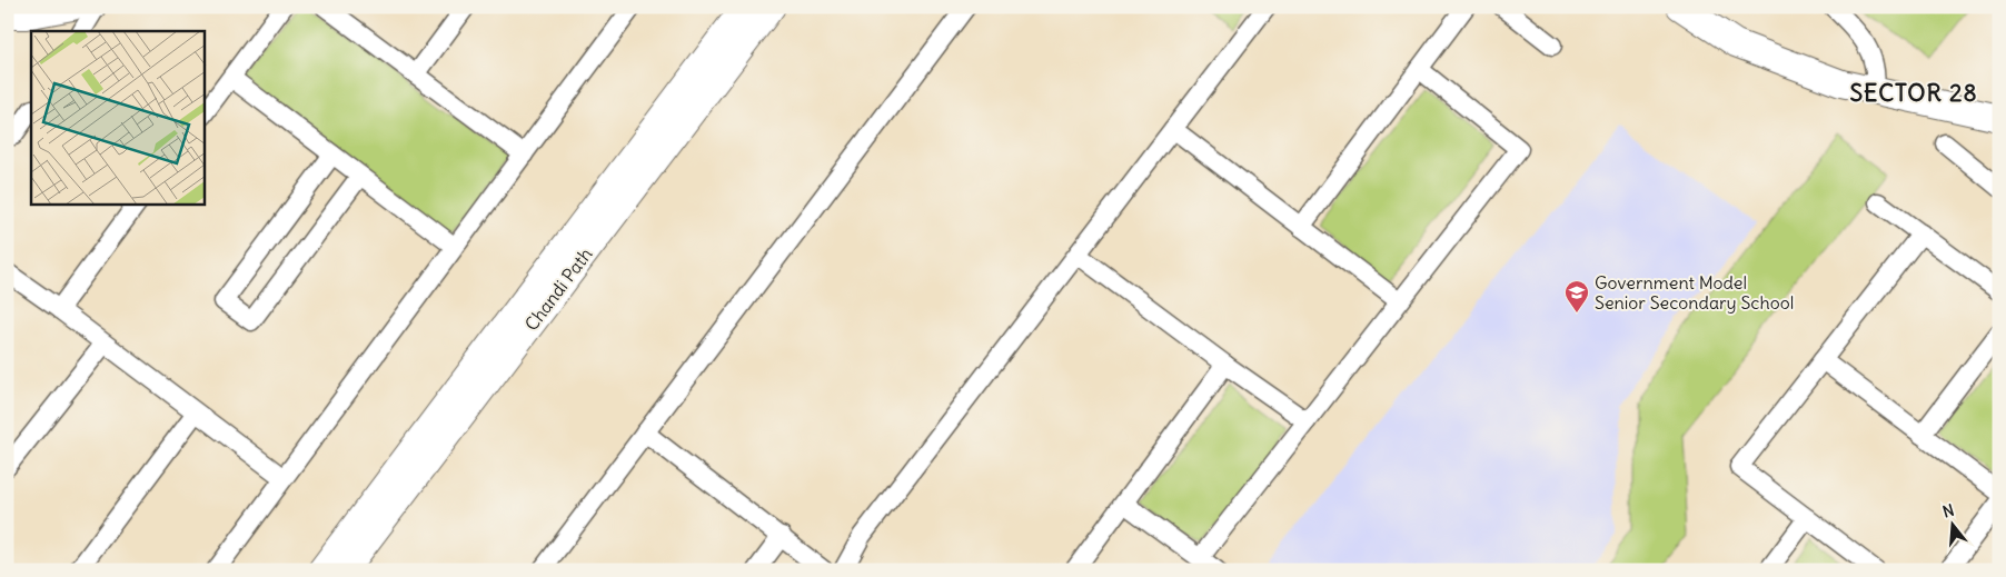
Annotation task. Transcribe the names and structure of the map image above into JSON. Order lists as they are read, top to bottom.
{
  "streets": {
    "main road": ["Chandi Path"]
  },
  "districts": ["SECTOR 28"],
  "places": {
    "school or university": ["Government Model Senior Secondary School"]
  },
  "north": "top"
}
